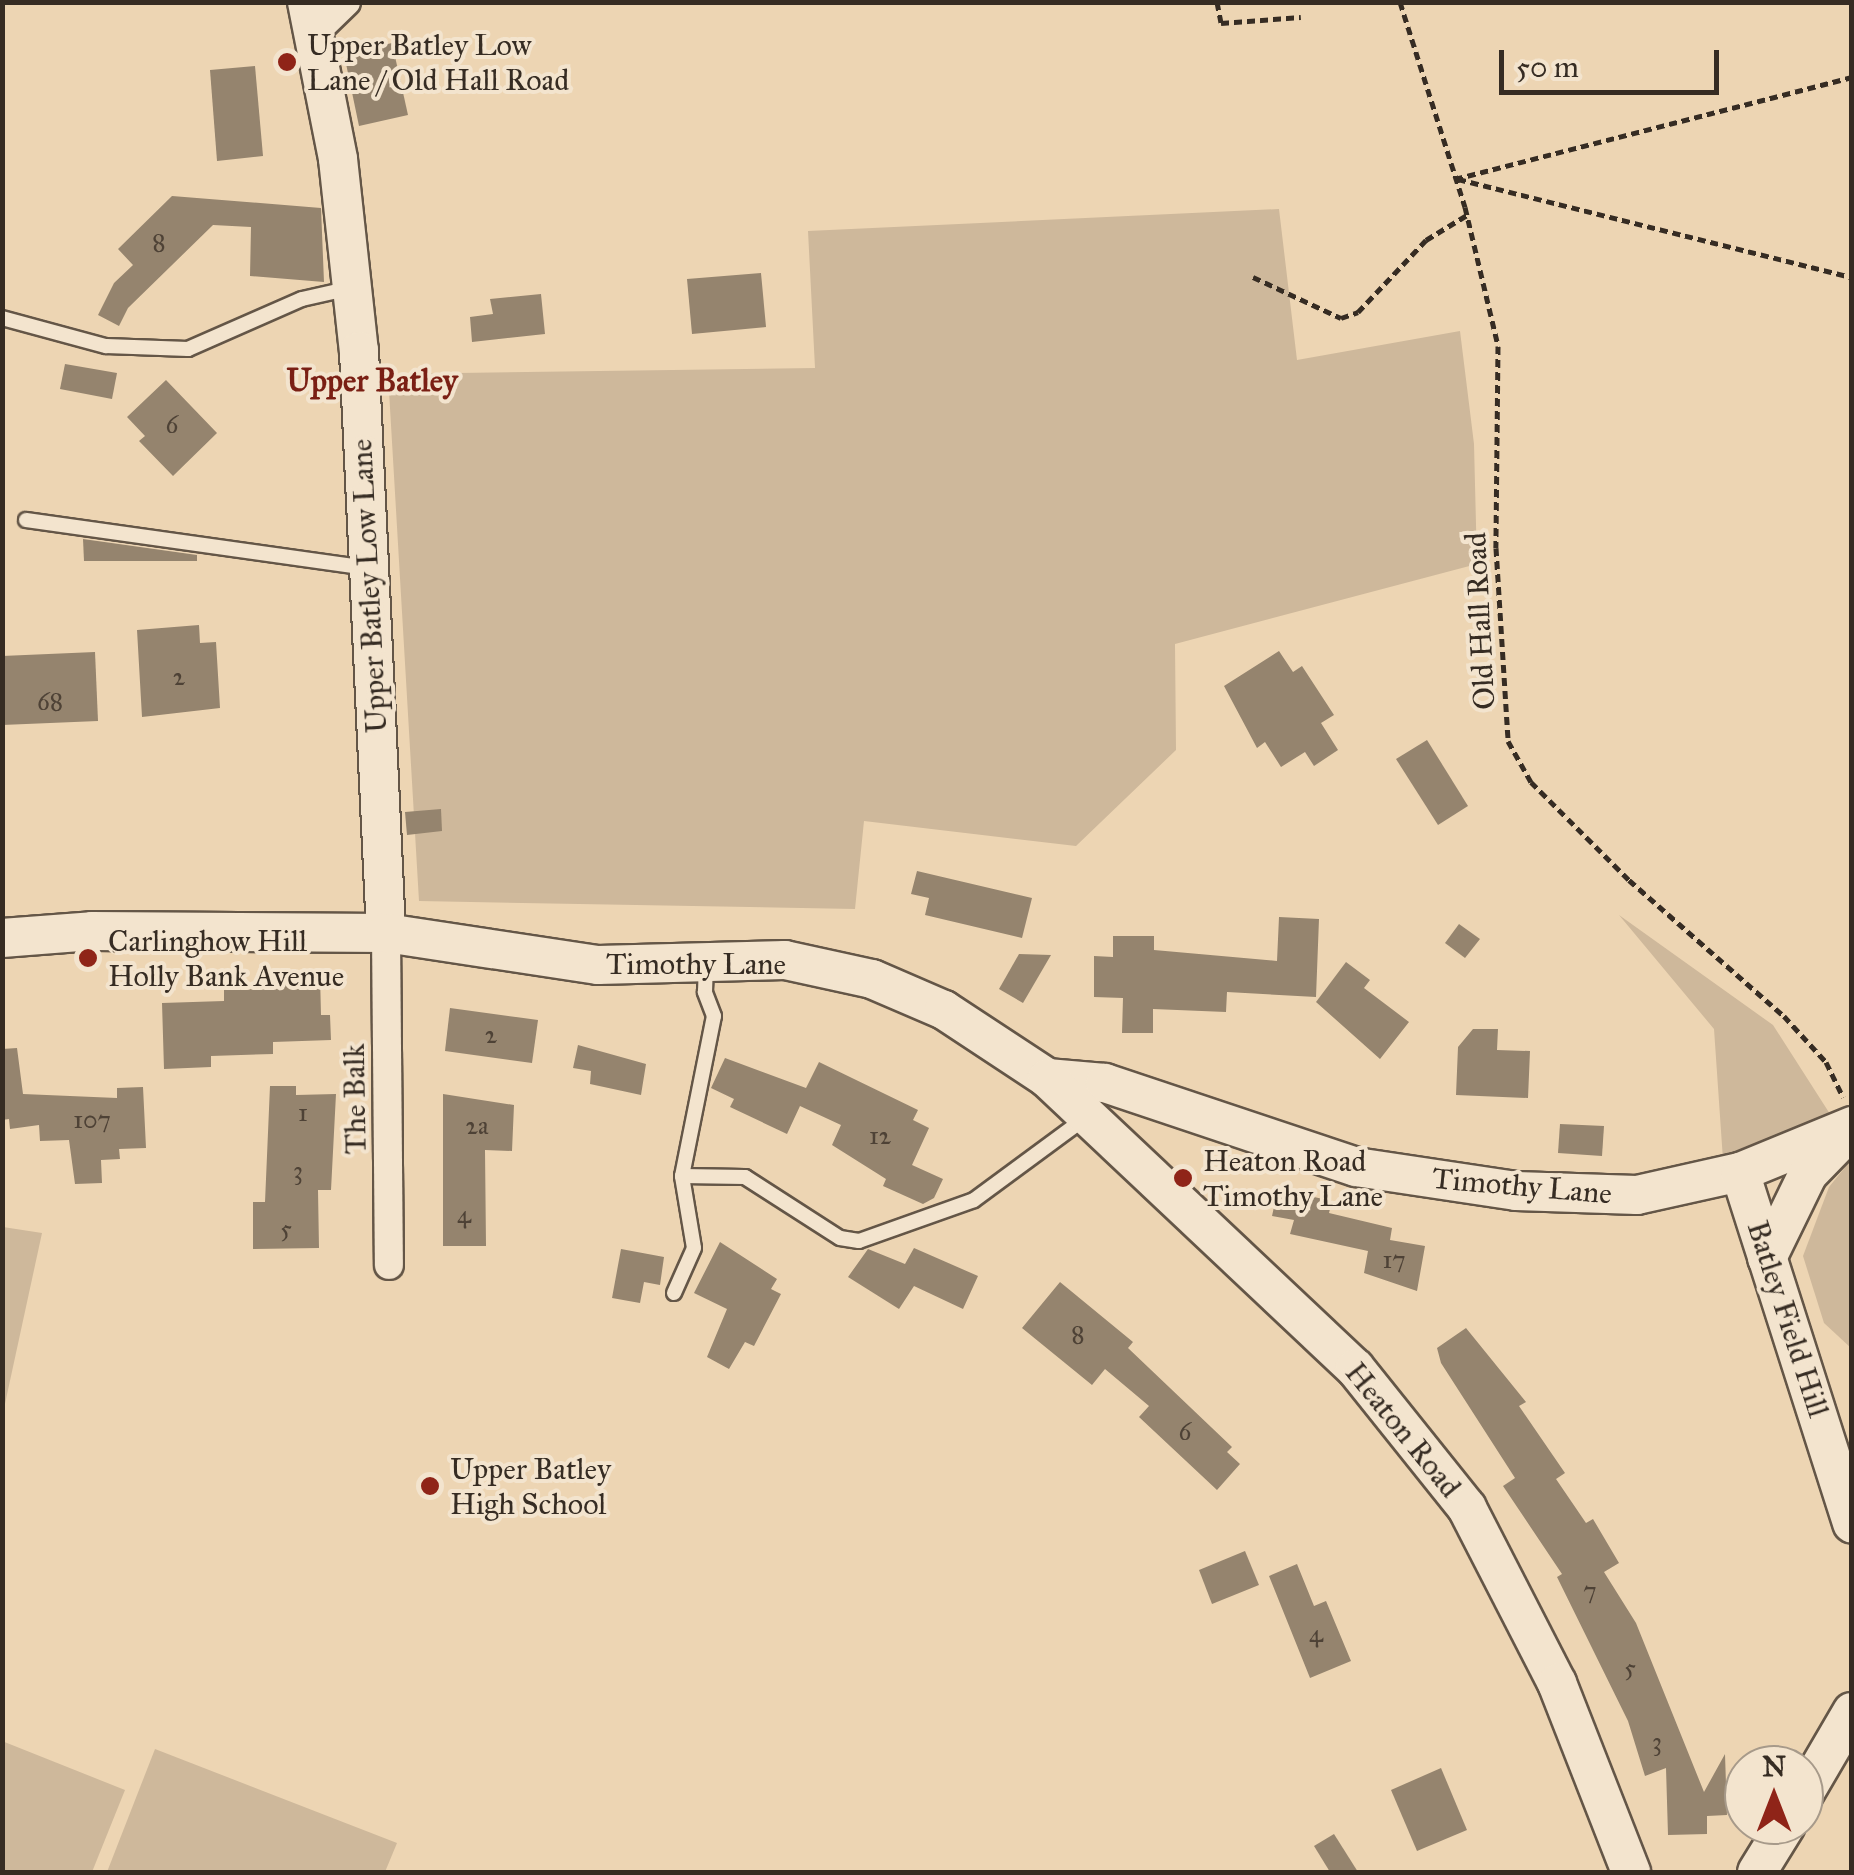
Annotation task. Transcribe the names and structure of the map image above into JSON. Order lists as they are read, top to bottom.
{
  "streets": {
    "street": [
      "Upper Batley Low Lane",
      "Timothy Lane",
      "The Balk",
      "Batley Field Hill",
      "Heaton Road"
    ],
    "path": ["Old Hall Road"]
  },
  "crossings": [
    ["Upper Batley Low Lane", "Timothy Lane"],
    ["Upper Batley Low Lane", "The Balk"],
    ["Timothy Lane", "The Balk"],
    ["Timothy Lane", "Batley Field Hill"],
    ["Timothy Lane", "Heaton Road"]
  ],
  "districts": ["Upper Batley"],
  "places": [
    "Upper Batley Low Lane / Old Hall Road",
    "Carlinghow Hill Holly Bank Avenue",
    "Heaton Road Timothy Lane",
    "Upper Batley High School"
  ],
  "house_numbers": [
    "8",
    "6",
    "2",
    "68",
    "2",
    "1",
    "107",
    "2a",
    "12",
    "3",
    "4",
    "5",
    "17",
    "8",
    "6",
    "7",
    "4",
    "5",
    "3"
  ],
  "scale_bar": "50 m",
  "north": "top"
}
